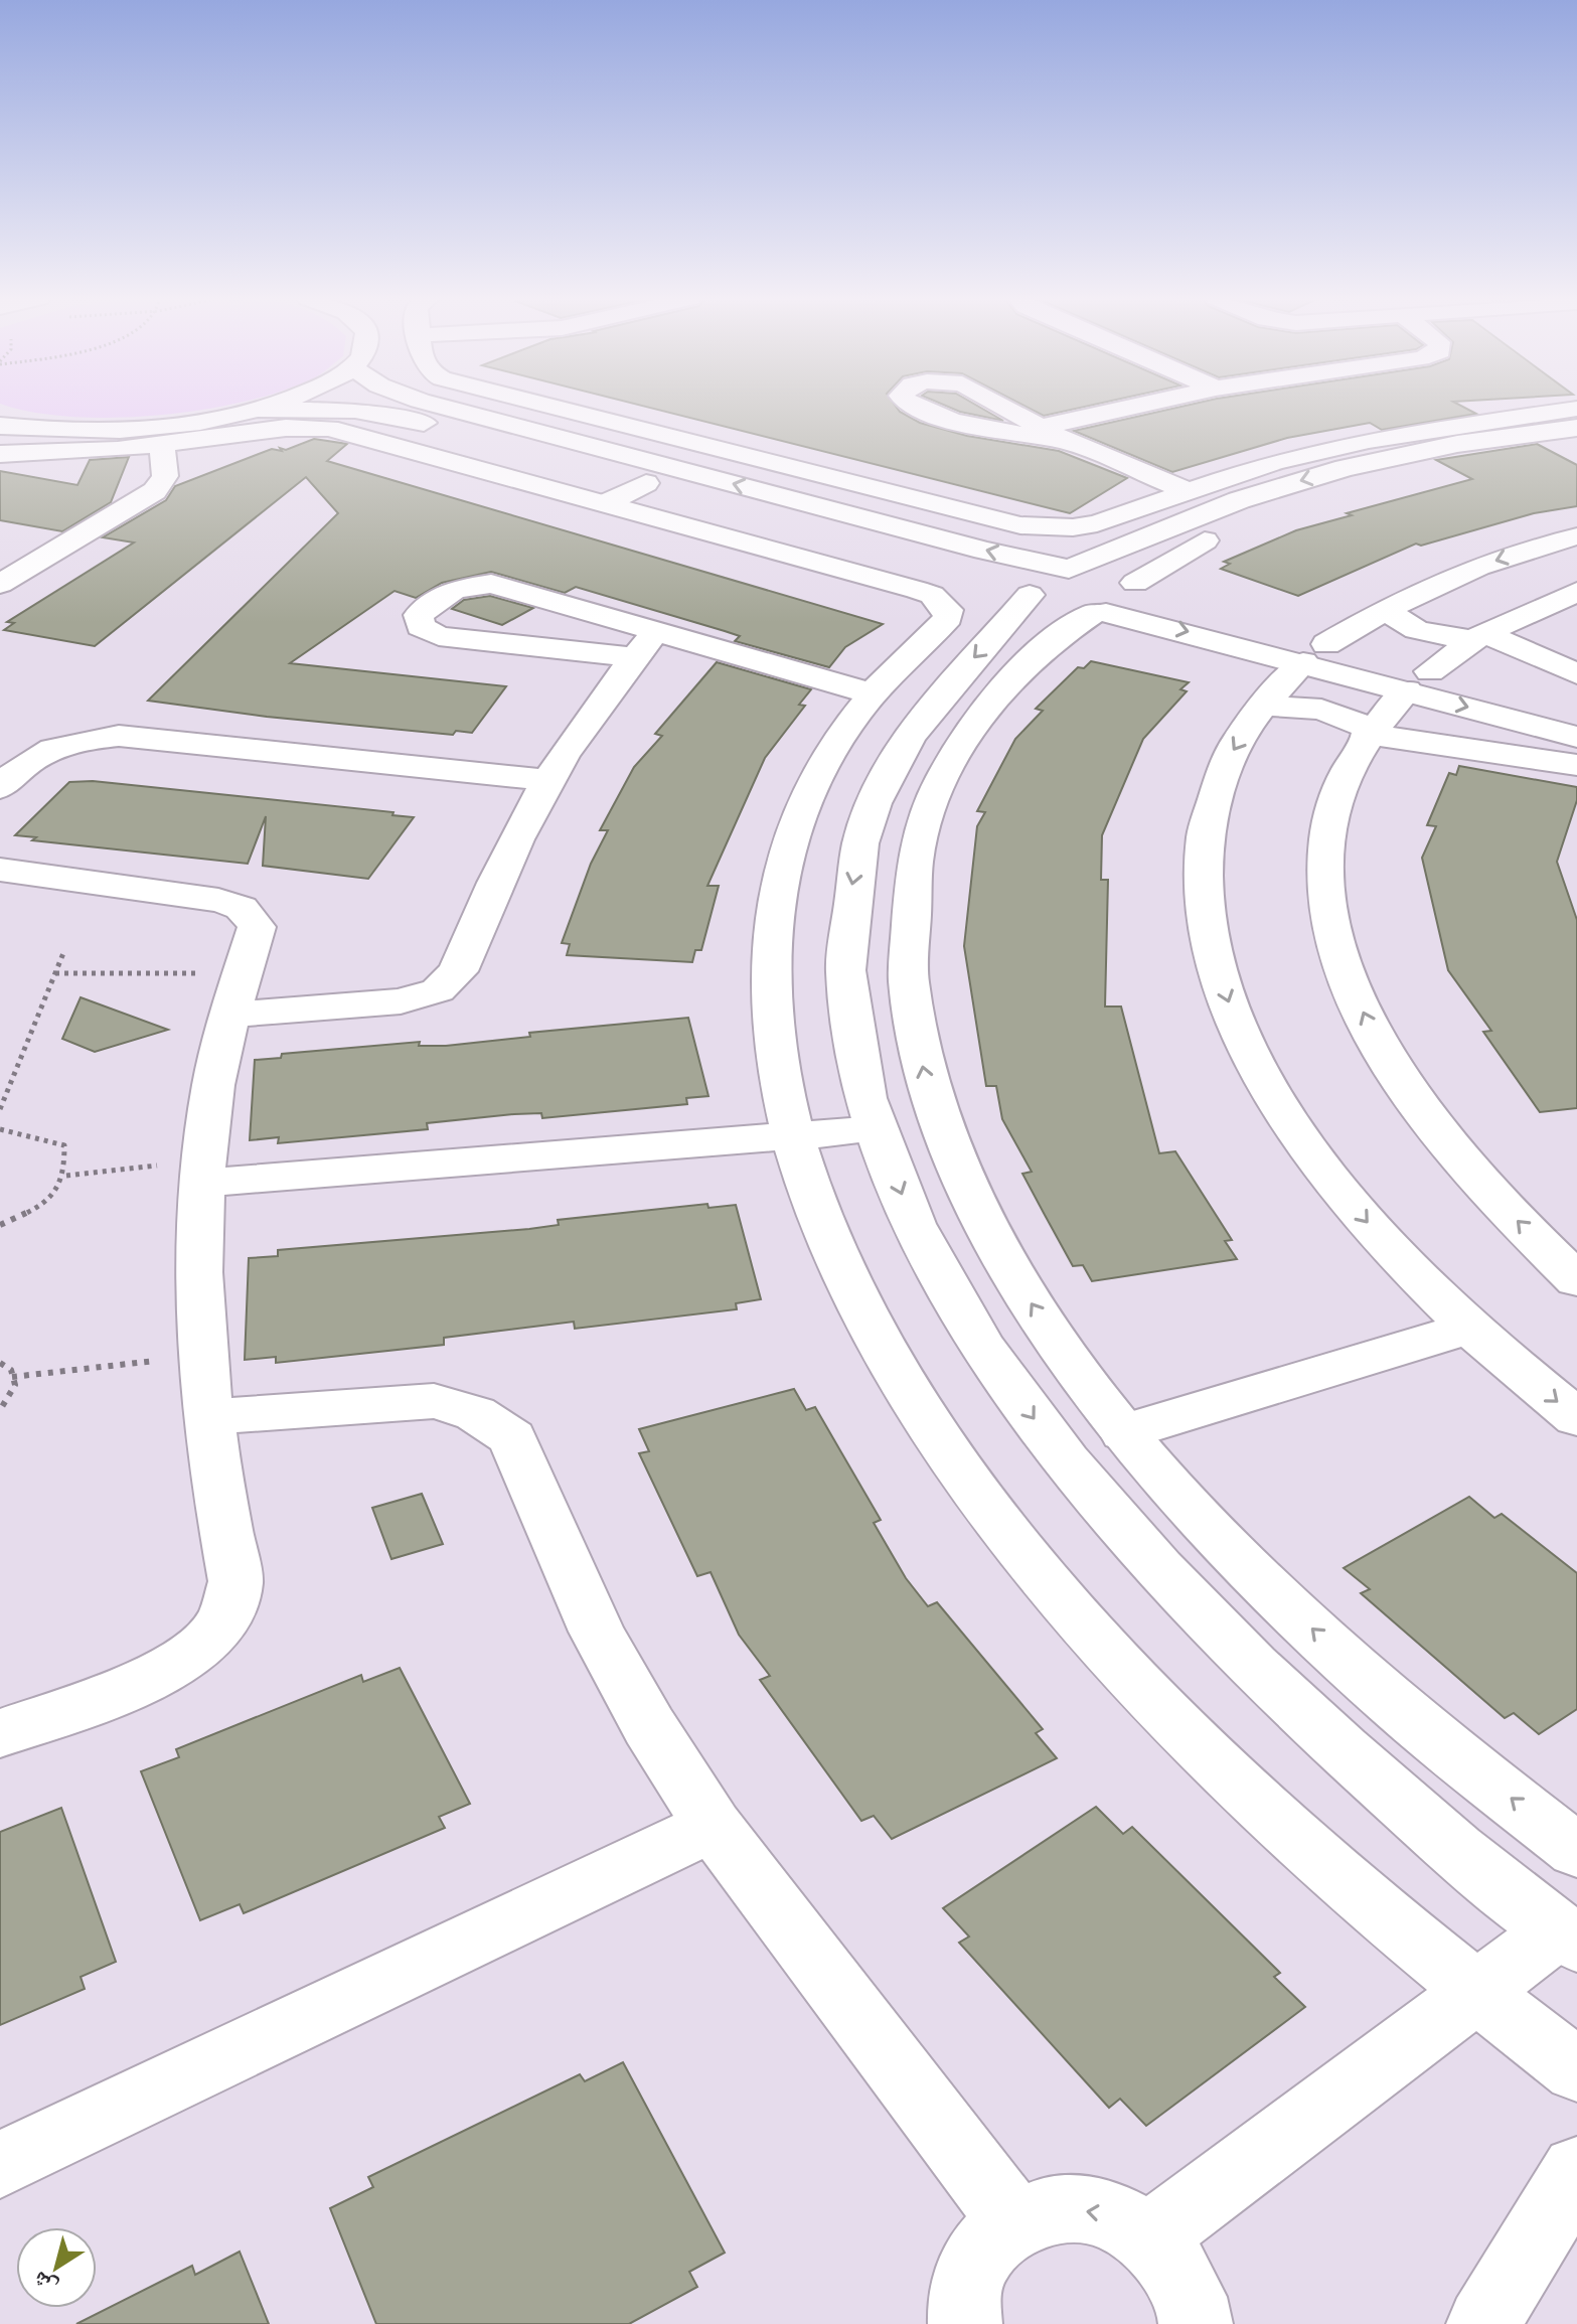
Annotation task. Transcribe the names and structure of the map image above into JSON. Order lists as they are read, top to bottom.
{
  "north": "bottom left"
}
